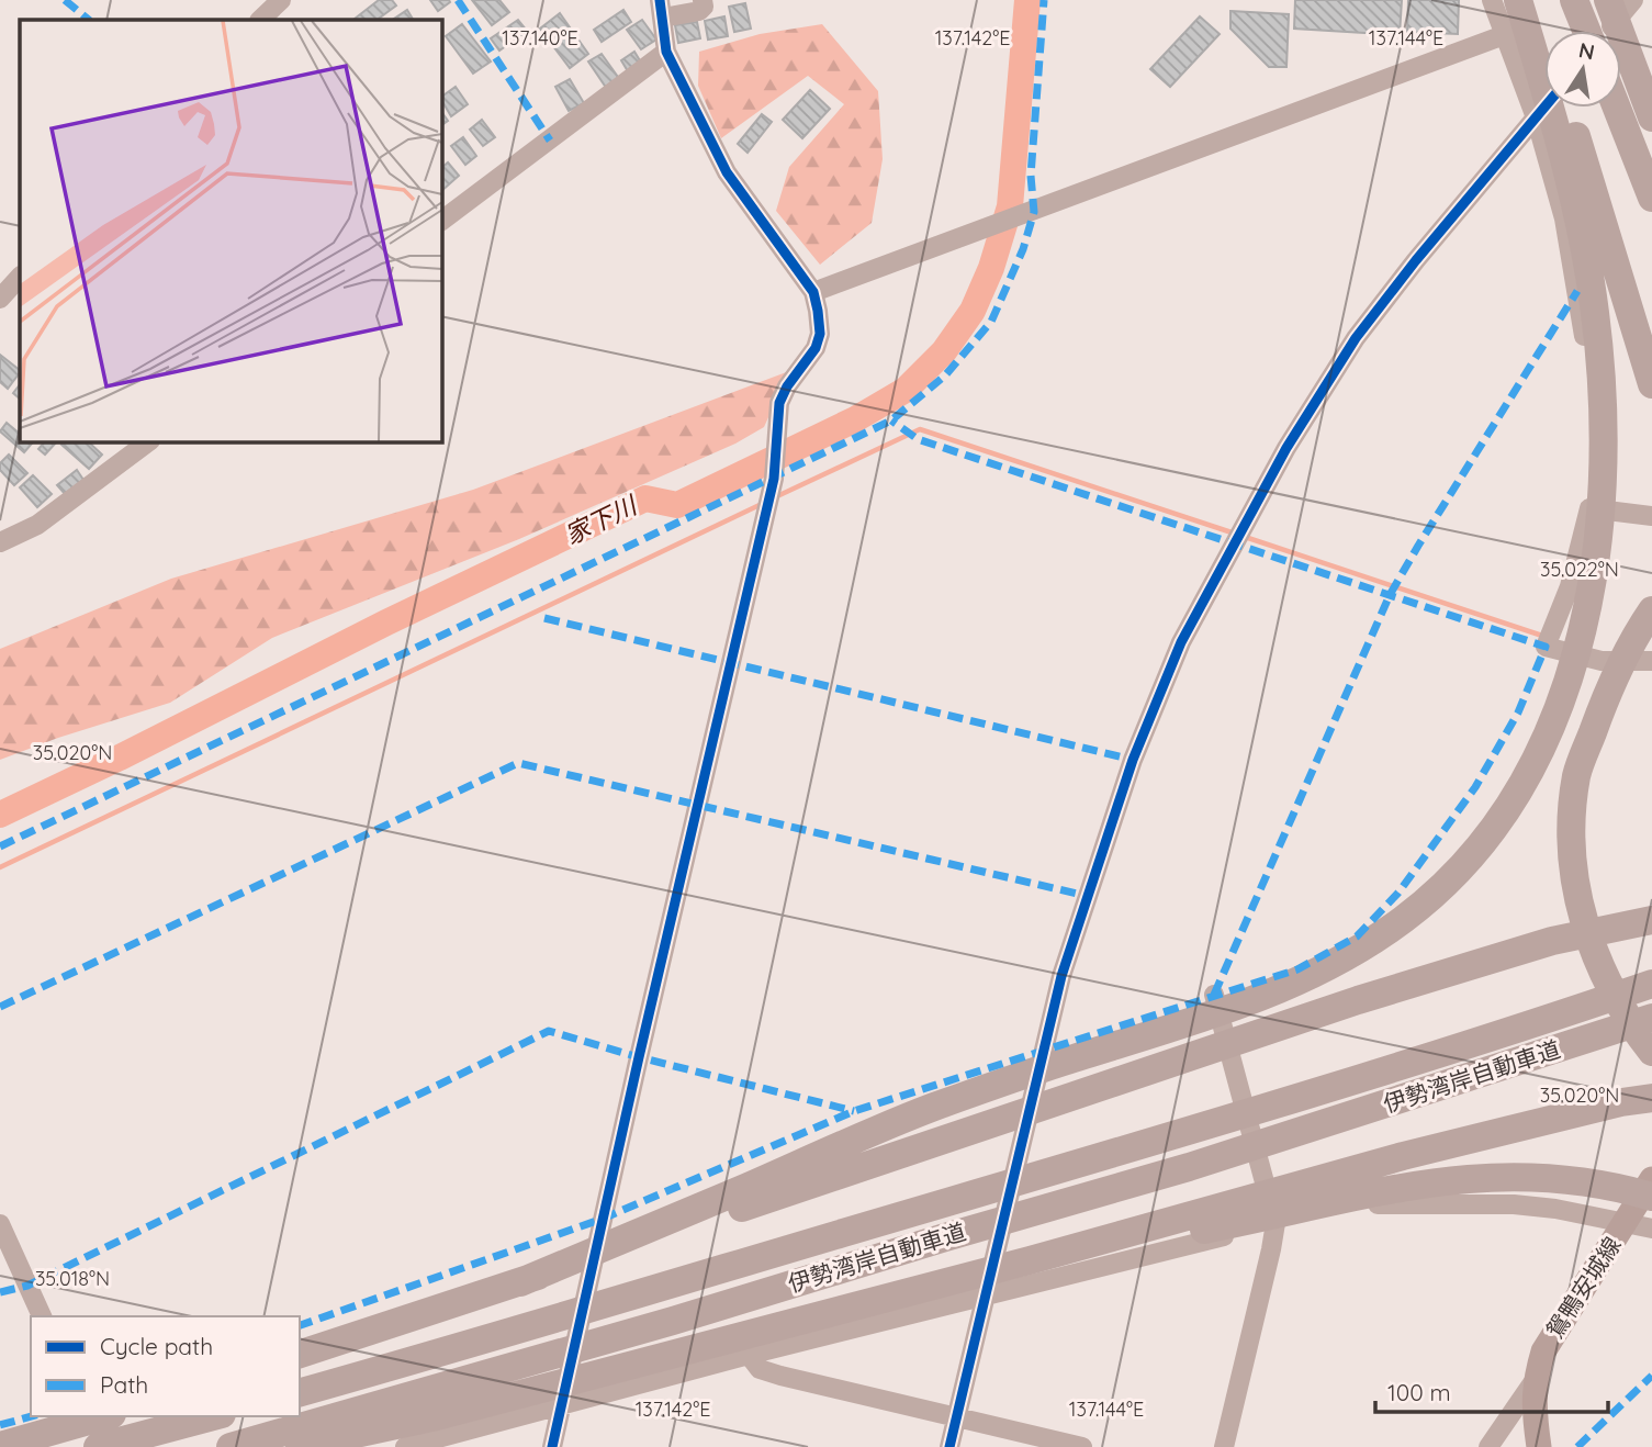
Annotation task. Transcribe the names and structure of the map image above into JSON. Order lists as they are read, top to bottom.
{
  "streets": {
    "highway": ["伊勢湾岸自動車道"],
    "main road": ["鴛鴨安城線"]
  },
  "water": ["家下川"],
  "legend": ["Cycle path", "Path"],
  "scale_bar": "100 m",
  "north": "top",
  "coordinates": [
    "137.140°E",
    "137.142°E",
    "137.144°E",
    "35.022°N",
    "35.020°N",
    "35.018°N"
  ]
}
